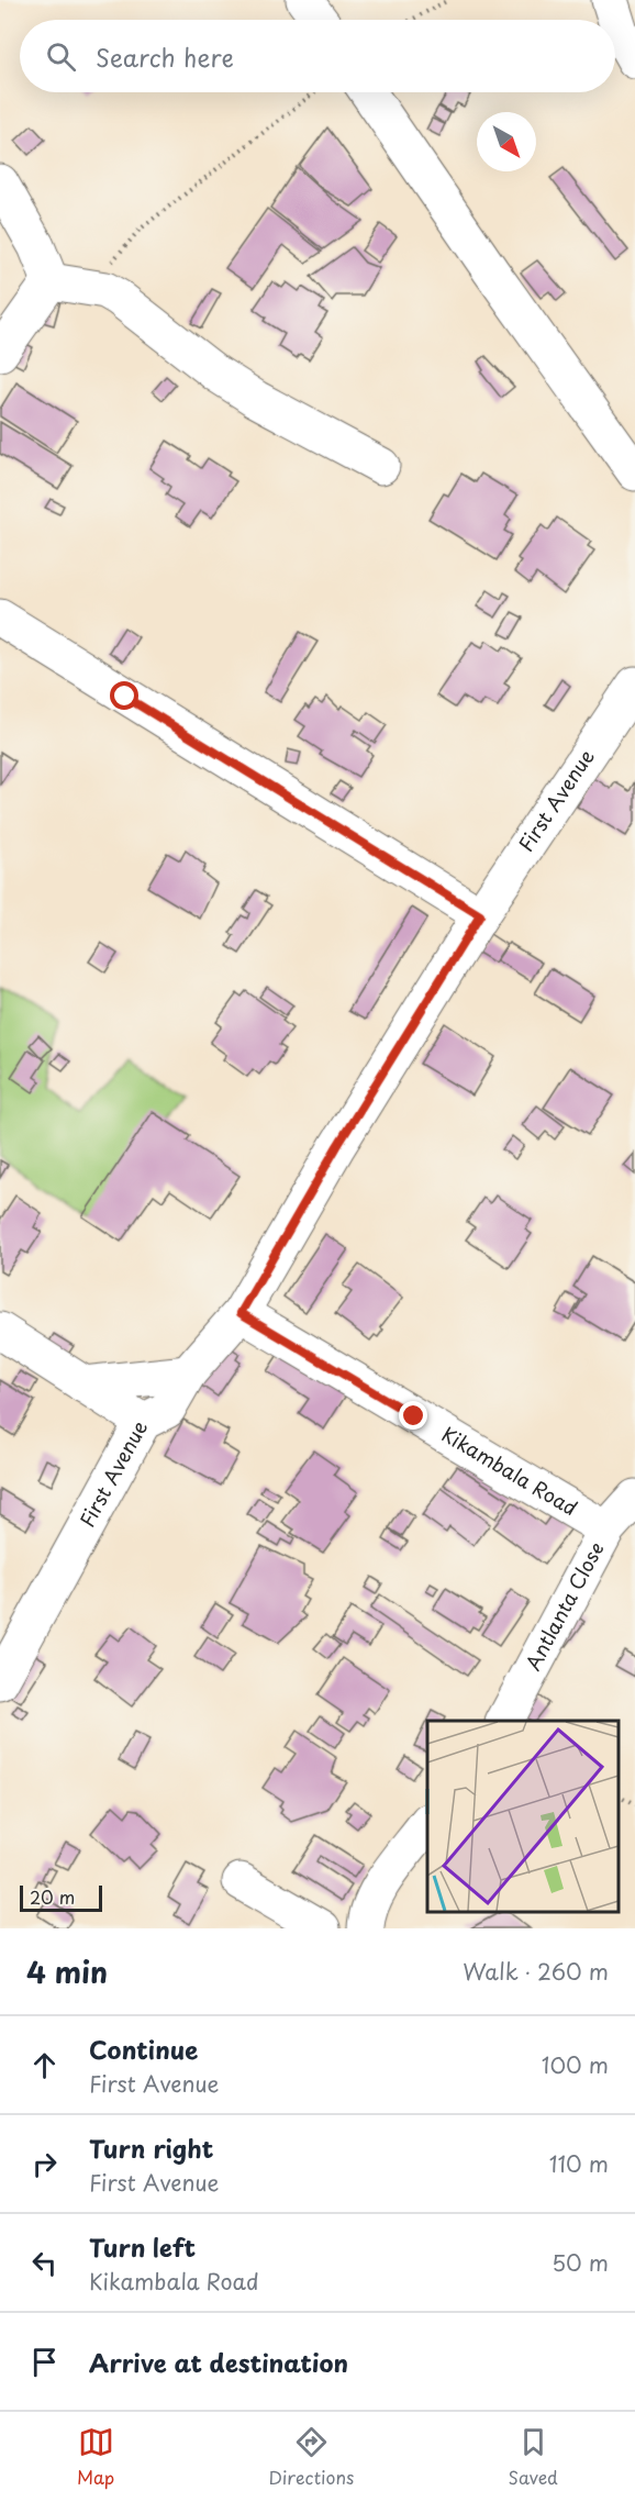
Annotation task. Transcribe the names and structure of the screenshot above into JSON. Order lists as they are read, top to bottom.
{
  "streets": {
    "street": ["First Avenue", "Kikambala Road", "Antlanta Close"]
  },
  "crossings": [
    ["First Avenue", "Kikambala Road"],
    ["Kikambala Road", "Antlanta Close"]
  ],
  "scale_bar": "20 m",
  "north": "bottom right",
  "page": {
    "search": "Search here",
    "scale": "20 m",
    "heading": ["4 min", "Walk · 260 m"],
    "list": [
      ["Continue", "First Avenue", "100 m"],
      ["Turn right", "First Avenue", "110 m"],
      ["Turn left", "Kikambala Road", "50 m"],
      "Arrive at destination"
    ],
    "nav": ["Map", "Directions", "Saved"]
  }
}
